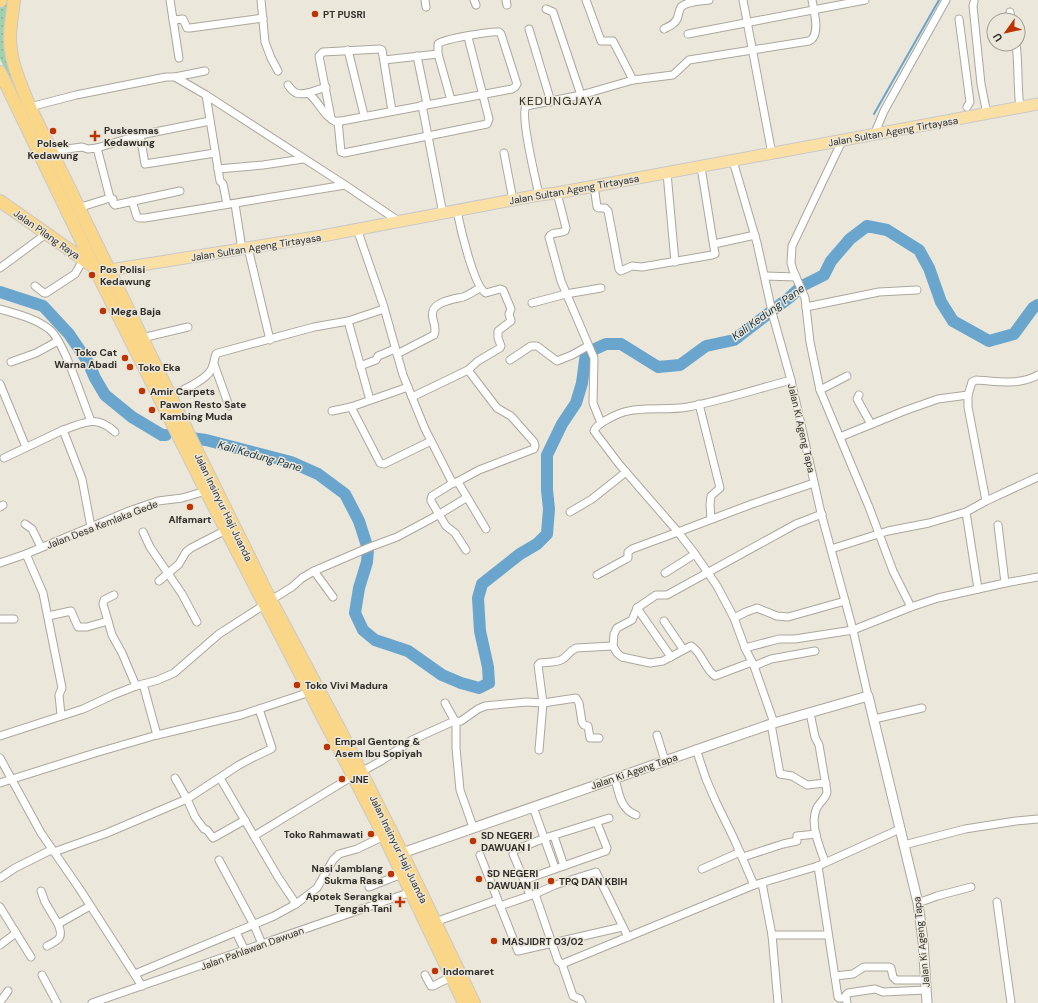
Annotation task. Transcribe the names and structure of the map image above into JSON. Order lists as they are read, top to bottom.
{
  "streets": {
    "highway": ["Jalan Pilang Raya", "Jalan Insinyur Haji Juanda"],
    "main road": ["Jalan Sultan Ageng Tirtayasa"],
    "street": ["Jalan Ki Ageng Tapa", "Jalan Desa Kemlaka Gede", "Jalan Pahlawan Dawuan"]
  },
  "crossings": [
    ["Jalan Sultan Ageng Tirtayasa", "Jalan Ki Ageng Tapa"],
    ["Jalan Sultan Ageng Tirtayasa", "Jalan Insinyur Haji Juanda"],
    ["Jalan Pilang Raya", "Jalan Insinyur Haji Juanda"],
    ["Jalan Ki Ageng Tapa", "Jalan Insinyur Haji Juanda"],
    ["Jalan Insinyur Haji Juanda", "Jalan Desa Kemlaka Gede"],
    ["Jalan Insinyur Haji Juanda", "Jalan Pahlawan Dawuan"]
  ],
  "districts": ["KEDUNGJAYA"],
  "water": ["Kali Kedung Pane"],
  "places": {
    "other": [
      "PT PUSRI",
      "Polsek Kedawung",
      "Pos Polisi Kedawung",
      "Mega Baja",
      "Toko Cat Warna Abadi",
      "Toko Eka",
      "Amir Carpets",
      "Pawon Resto Sate Kambing Muda",
      "Alfamart",
      "Toko Vivi Madura",
      "Empal Gentong & Asem Ibu Sopiyah",
      "JNE",
      "Toko Rahmawati",
      "SD NEGERI DAWUAN I",
      "Nasi Jamblang Sukma Rasa",
      "SD NEGERI DAWUAN II",
      "TPQ DAN KBIH",
      "MASJIDRT 03/02",
      "Indomaret"
    ],
    "health": ["Puskesmas Kedawung", "Apotek Serangkai Tengah Tani"]
  },
  "north": "bottom left"
}
